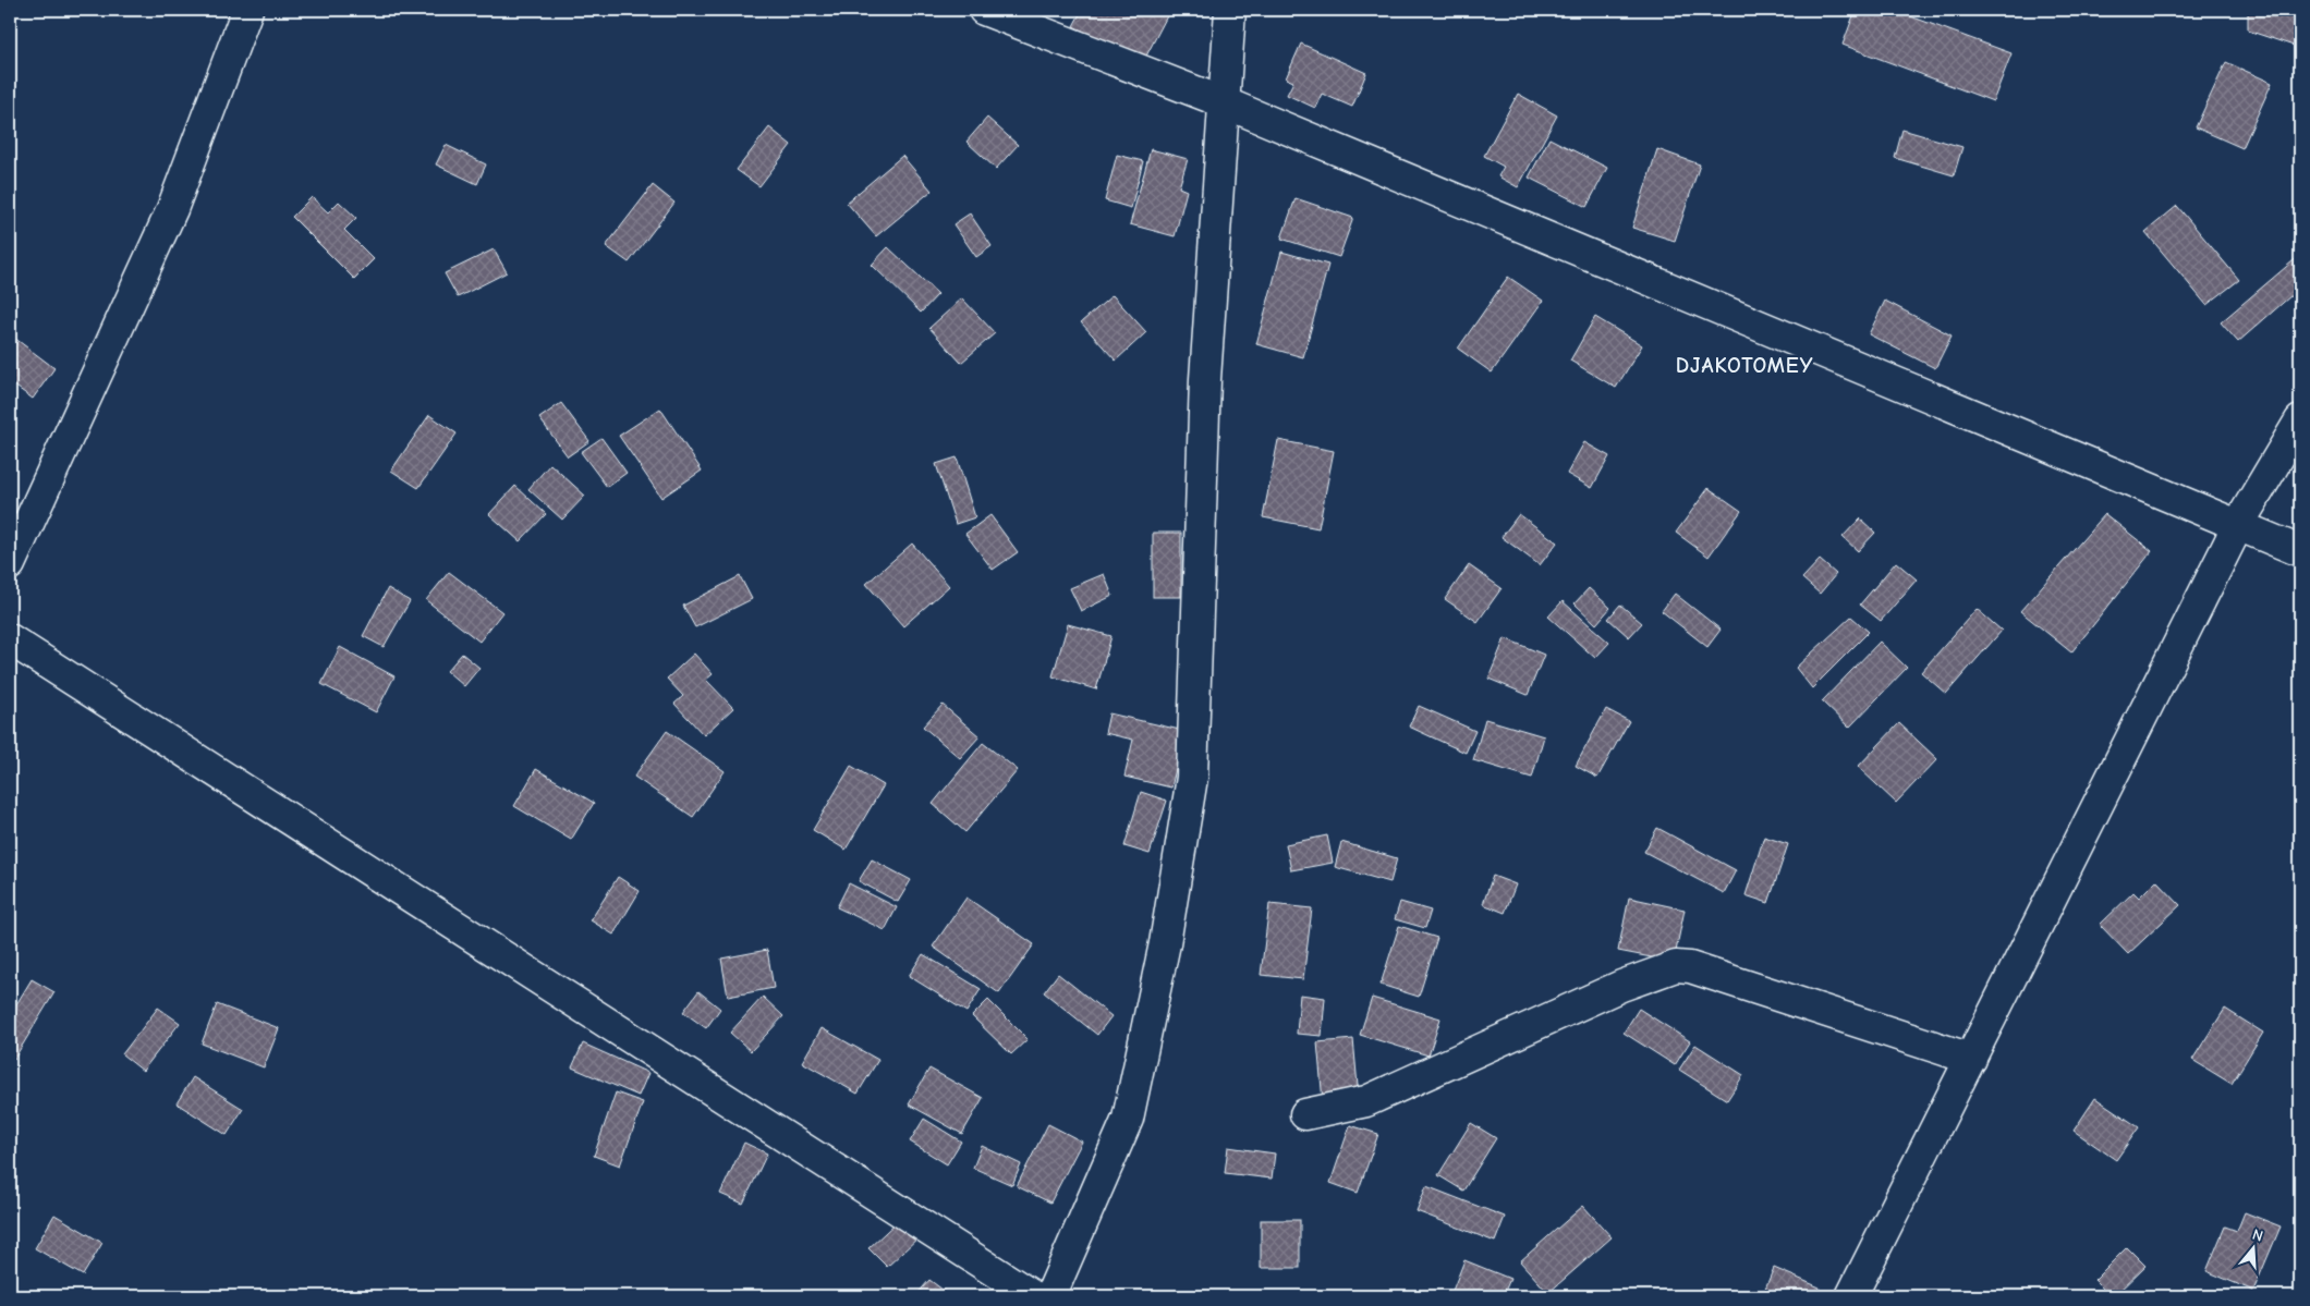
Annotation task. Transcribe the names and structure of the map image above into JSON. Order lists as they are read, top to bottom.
{
  "districts": ["DJAKOTOMEY"],
  "north": "top"
}
